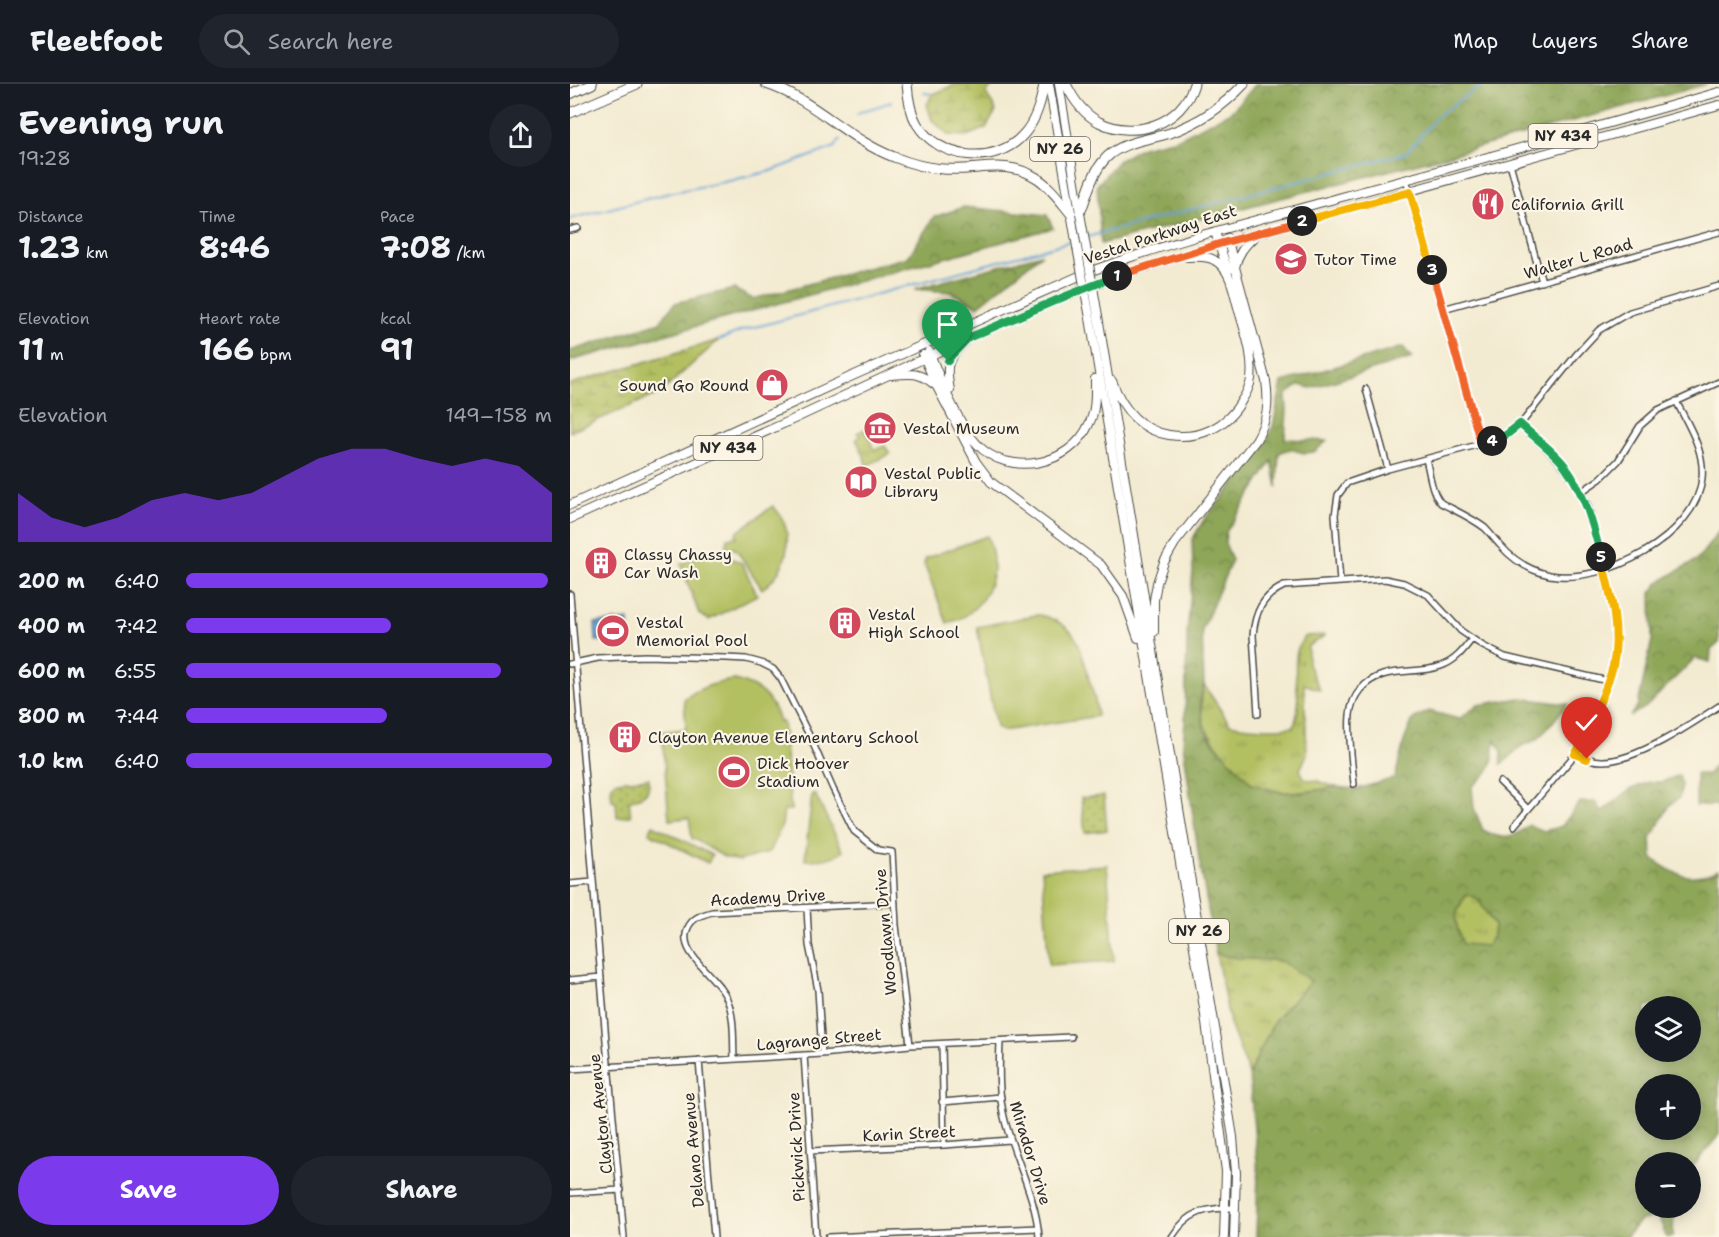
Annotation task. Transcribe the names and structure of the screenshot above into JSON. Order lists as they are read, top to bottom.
{
  "streets": {
    "main road": ["NY 434", "NY 26", "Vestal Parkway East"],
    "street": [
      "Walter L Road",
      "Academy Drive",
      "Woodlawn Drive",
      "Lagrange Street",
      "Clayton Avenue",
      "Karin Street",
      "Pickwick Drive",
      "Delano Avenue",
      "Mirador Drive"
    ]
  },
  "crossings": [
    ["Academy Drive", "Woodlawn Drive"],
    ["Academy Drive", "Lagrange Street"],
    ["Woodlawn Drive", "Lagrange Street"],
    ["Woodlawn Drive", "Clayton Avenue"],
    ["Lagrange Street", "Clayton Avenue"],
    ["Lagrange Street", "Pickwick Drive"],
    ["Lagrange Street", "Delano Avenue"],
    ["Lagrange Street", "Mirador Drive"],
    ["Karin Street", "Pickwick Drive"],
    ["Karin Street", "Mirador Drive"]
  ],
  "places": {
    "restaurant": ["California Grill"],
    "school or university": ["Tutor Time"],
    "shop": ["Sound Go Round"],
    "museum": ["Vestal Museum"],
    "library": ["Vestal Public Library"],
    "building": ["Classy Chassy Car Wash", "Vestal High School", "Clayton Avenue Elementary School"],
    "sports": ["Vestal Memorial Pool", "Dick Hoover Stadium"]
  },
  "page": {
    "header": "Fleetfoot",
    "search": "Search here",
    "nav": ["Map", "Layers", "Share"],
    "heading": ["Evening run", "19:28"],
    "stats": [
      ["Distance", "1.23 km"],
      ["Time", "8:46"],
      ["Pace", "7:08 /km"],
      ["Elevation", "11 m"],
      ["Heart rate", "166 bpm"],
      ["kcal", "91"]
    ],
    "pins": [
      "2",
      "3",
      "1",
      "4",
      "5"
    ],
    "chart": ["Elevation", "149–158 m"],
    "list": [
      {
        "name": "200 m",
        "note": "6:40"
      },
      {
        "name": "400 m",
        "note": "7:42"
      },
      {
        "name": "600 m",
        "note": "6:55"
      },
      {
        "name": "800 m",
        "note": "7:44"
      },
      {
        "name": "1.0 km",
        "note": "6:40"
      }
    ],
    "map_buttons": ["+", "−"],
    "buttons": ["Save", "Share"]
  }
}
